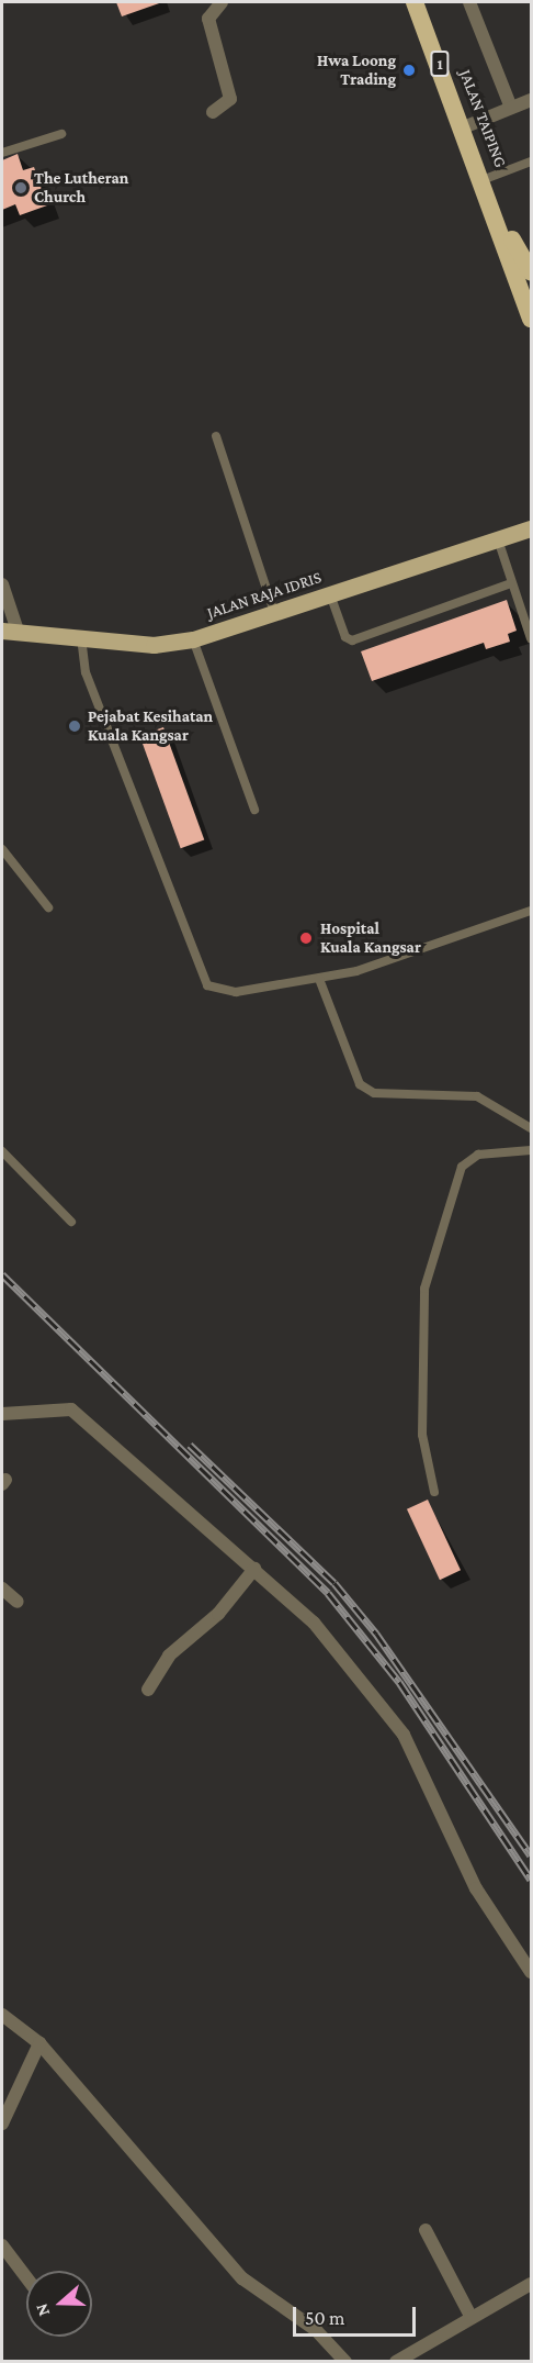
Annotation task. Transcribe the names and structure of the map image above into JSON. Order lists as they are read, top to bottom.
{
  "streets": {
    "highway": ["1", "JALAN TAIPING"],
    "main road": ["JALAN RAJA IDRIS"]
  },
  "places": [
    "Hwa Loong Trading",
    "The Lutheran Church",
    "Pejabat Kesihatan Kuala Kangsar",
    "Hospital Kuala Kangsar"
  ],
  "scale_bar": "50 m",
  "north": "left"
}
